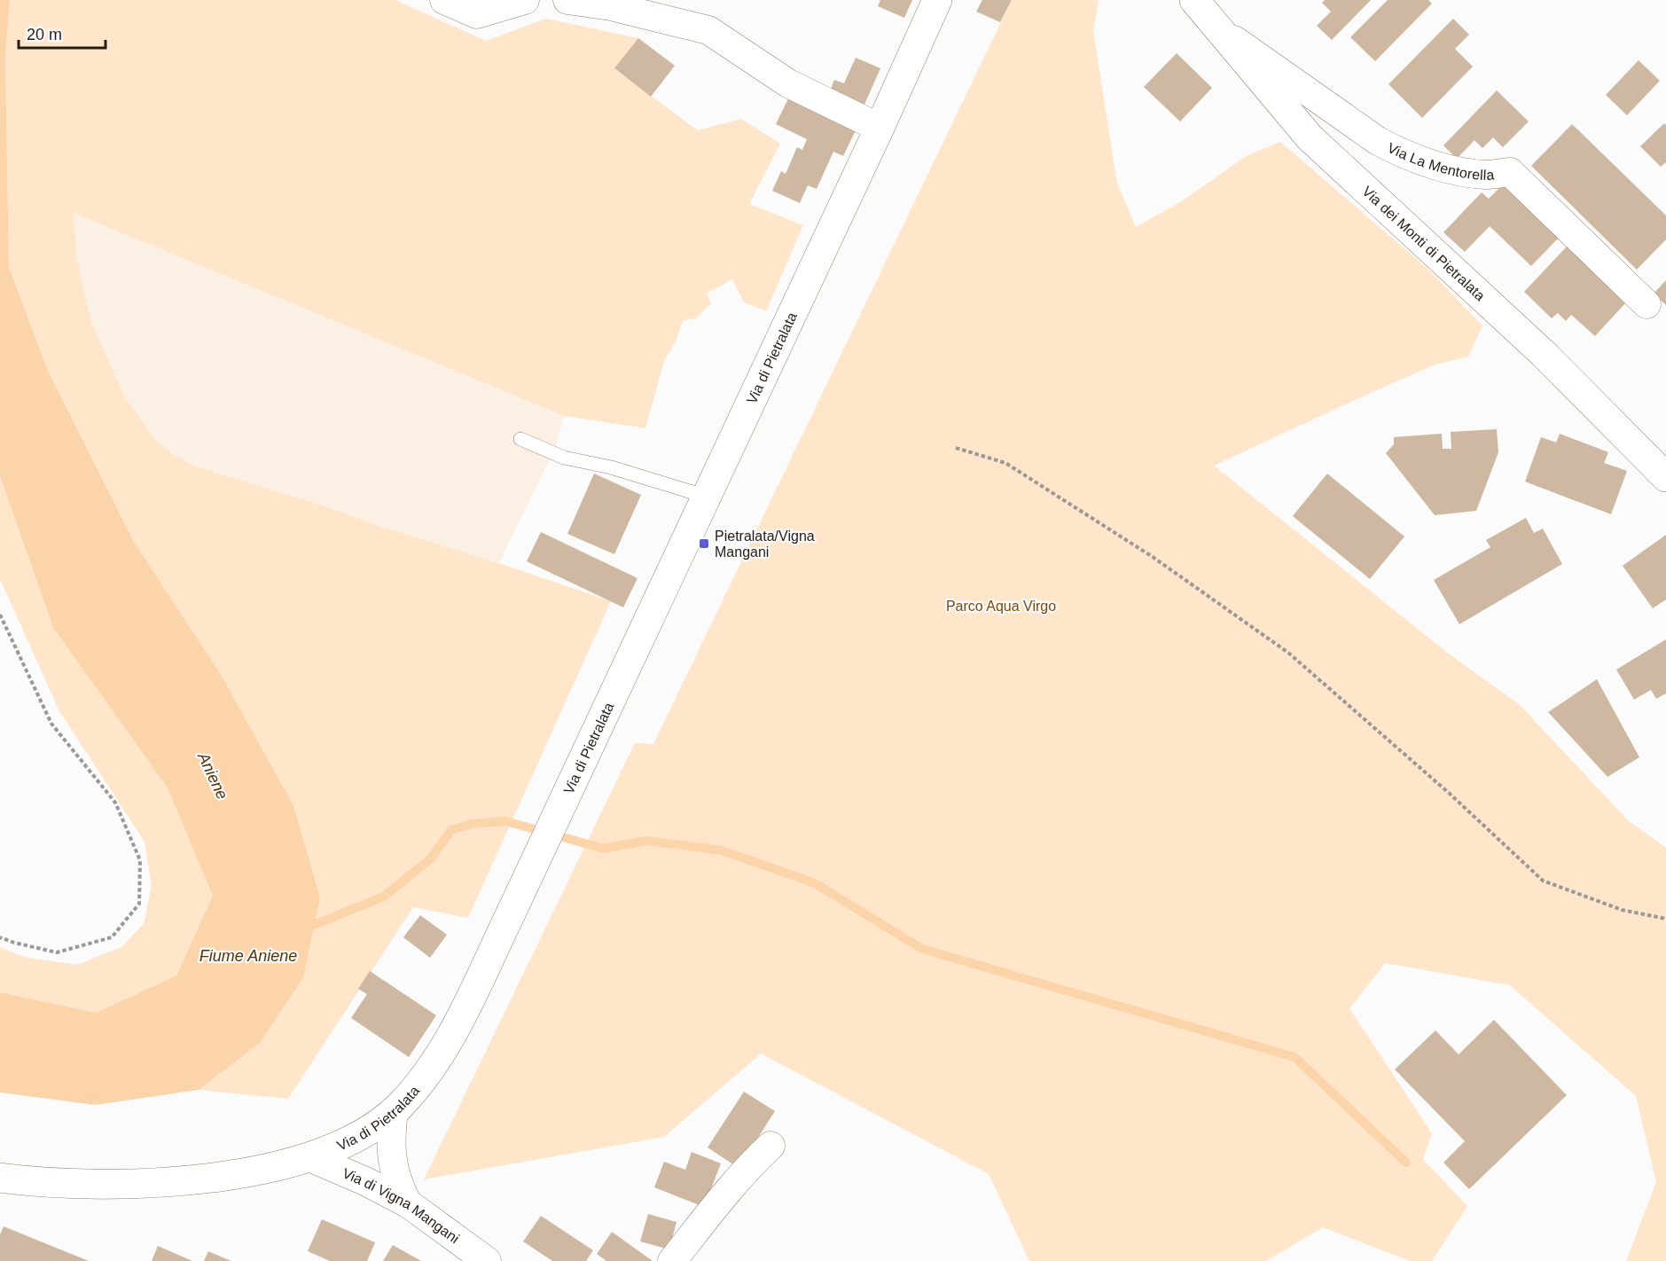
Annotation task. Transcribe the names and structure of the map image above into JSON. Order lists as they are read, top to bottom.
{
  "streets": {
    "street": [
      "Via La Mentorella",
      "Via dei Monti di Pietralata",
      "Via di Pietralata",
      "Via di Vigna Mangani"
    ]
  },
  "crossings": [
    ["Via La Mentorella", "Via dei Monti di Pietralata"],
    ["Via di Pietralata", "Via di Vigna Mangani"]
  ],
  "water": ["Aniene", "Fiume Aniene"],
  "parks": ["Parco Aqua Virgo"],
  "places": {
    "transit": ["Pietralata/Vigna Mangani"]
  },
  "scale_bar": "20 m"
}
